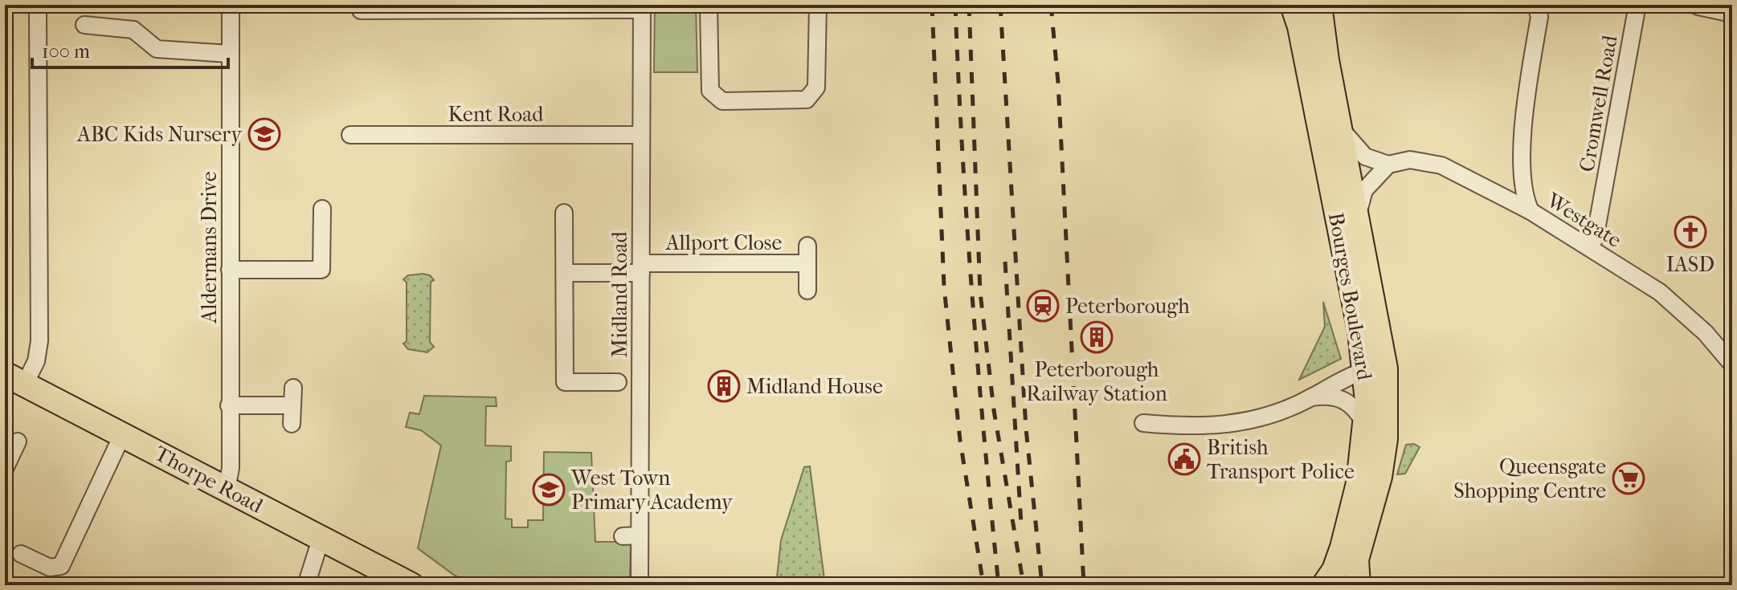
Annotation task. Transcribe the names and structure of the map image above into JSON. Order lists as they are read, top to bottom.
{
  "streets": {
    "main road": ["Bourges Boulevard", "Thorpe Road"],
    "street": [
      "Cromwell Road",
      "Kent Road",
      "Westgate",
      "Allport Close",
      "Aldermans Drive",
      "Midland Road"
    ]
  },
  "crossings": [
    ["Cromwell Road", "Westgate"],
    ["Kent Road", "Midland Road"],
    ["Allport Close", "Midland Road"],
    ["Aldermans Drive", "Thorpe Road"]
  ],
  "places": {
    "school or university": ["ABC Kids Nursery", "West Town Primary Academy"],
    "church": ["IASD"],
    "station": ["Peterborough"],
    "building": ["Peterborough Railway Station", "Midland House"],
    "public building": ["British Transport Police"],
    "supermarket": ["Queensgate Shopping Centre"]
  },
  "scale_bar": "100 m"
}
